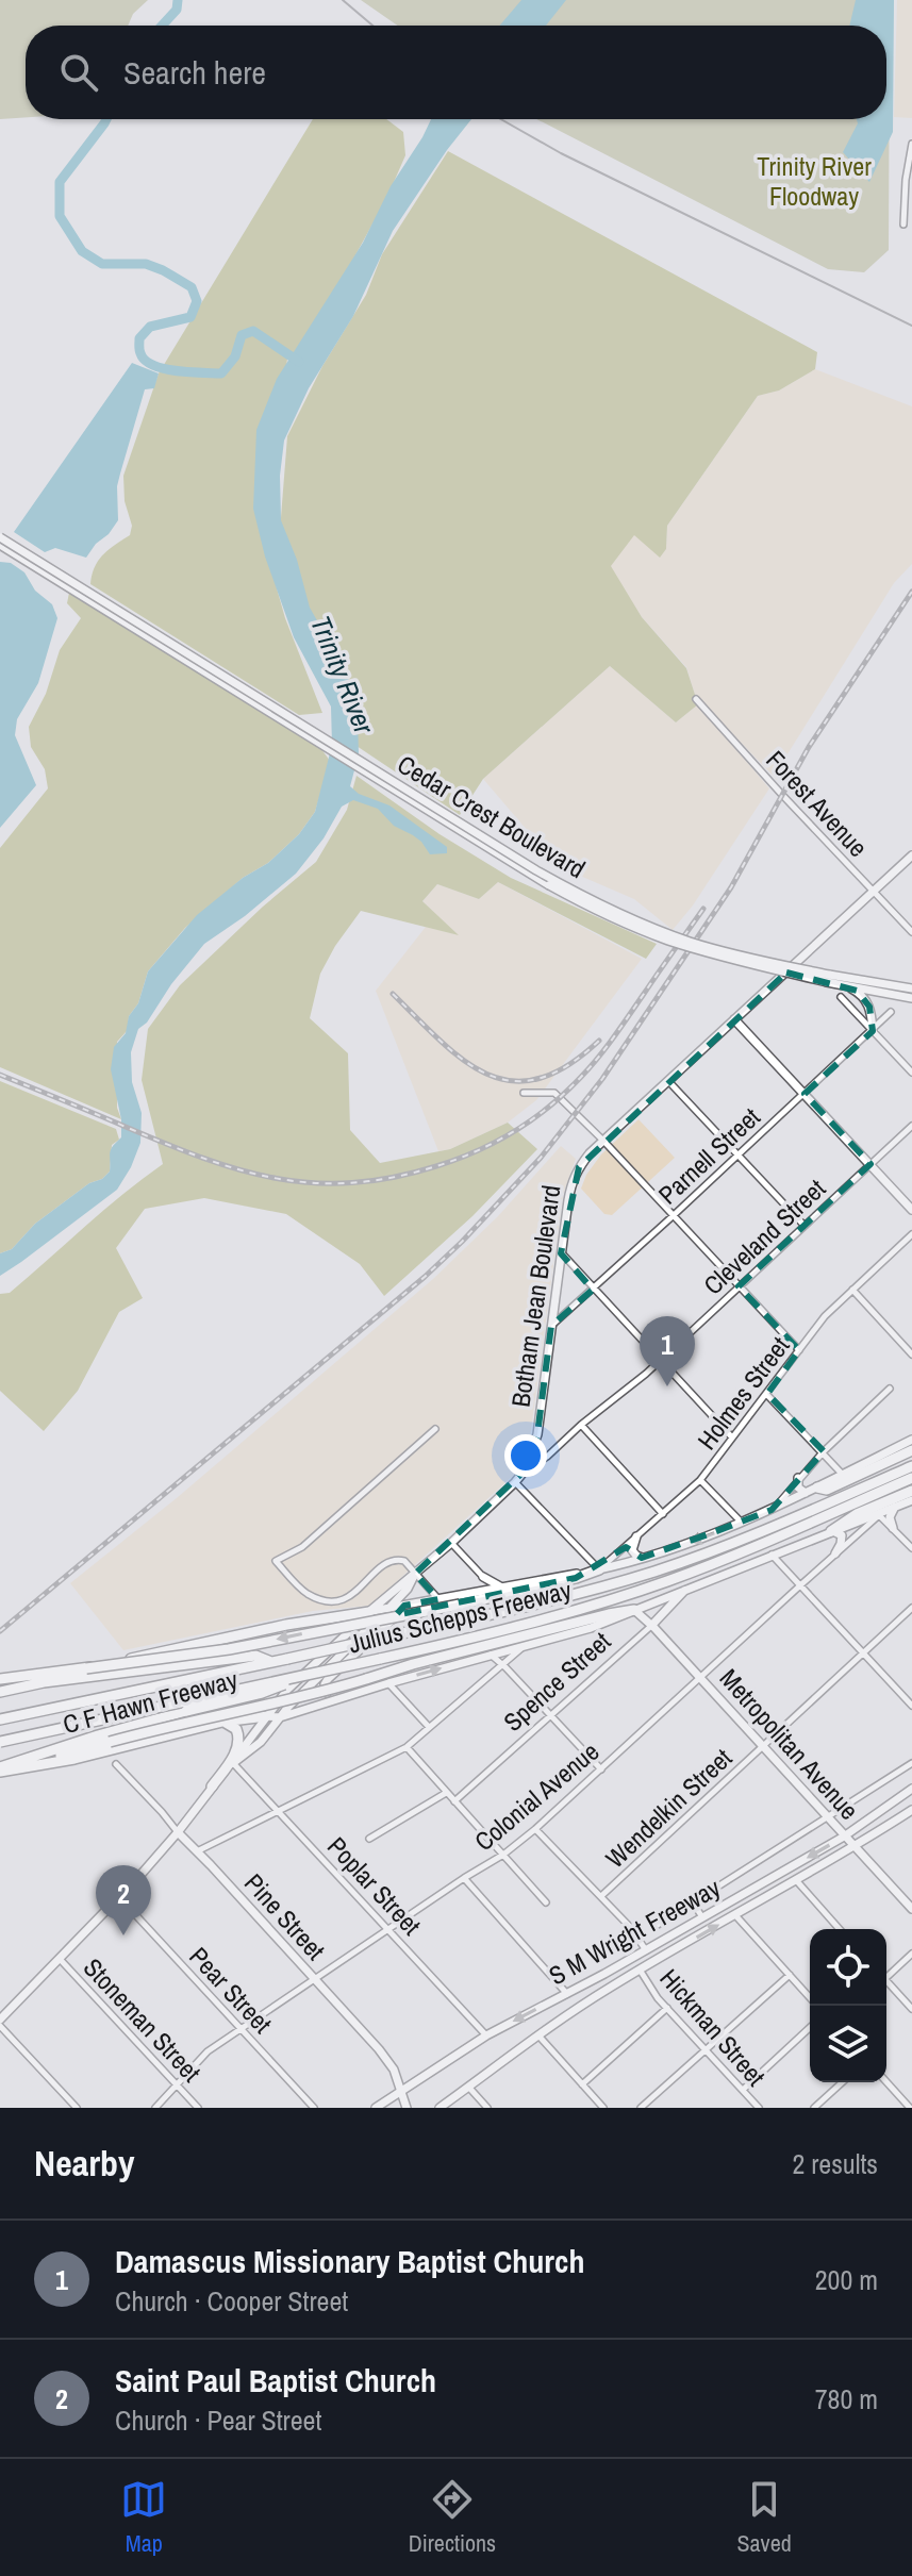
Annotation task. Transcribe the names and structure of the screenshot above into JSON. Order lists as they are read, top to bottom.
{
  "streets": {
    "highway": ["Julius Schepps Freeway", "C F Hawn Freeway"],
    "main road": [
      "Cedar Crest Boulevard",
      "Botham Jean Boulevard",
      "Spence Street",
      "Metropolitan Avenue",
      "Pine Street",
      "S M Wright Freeway"
    ],
    "street": [
      "Forest Avenue",
      "Parnell Street",
      "Cleveland Street",
      "Holmes Street",
      "Colonial Avenue",
      "Wendelkin Street",
      "Poplar Street",
      "Pear Street",
      "Stoneman Street",
      "Hickman Street"
    ]
  },
  "crossings": [
    ["Forest Avenue", "Botham Jean Boulevard"],
    ["Parnell Street", "Botham Jean Boulevard"],
    ["Cleveland Street", "Botham Jean Boulevard"],
    ["Botham Jean Boulevard", "Julius Schepps Freeway"],
    ["Botham Jean Boulevard", "Poplar Street"],
    ["Holmes Street", "Julius Schepps Freeway"],
    ["Julius Schepps Freeway", "Spence Street"],
    ["Julius Schepps Freeway", "C F Hawn Freeway"],
    ["Julius Schepps Freeway", "Metropolitan Avenue"],
    ["Julius Schepps Freeway", "Colonial Avenue"],
    ["Spence Street", "Metropolitan Avenue"],
    ["Metropolitan Avenue", "Colonial Avenue"],
    ["Metropolitan Avenue", "Wendelkin Street"],
    ["Metropolitan Avenue", "S M Wright Freeway"],
    ["Colonial Avenue", "Poplar Street"],
    ["Colonial Avenue", "Pine Street"],
    ["Colonial Avenue", "Pear Street"],
    ["Colonial Avenue", "Stoneman Street"],
    ["Poplar Street", "S M Wright Freeway"],
    ["Pine Street", "S M Wright Freeway"],
    ["S M Wright Freeway", "Hickman Street"]
  ],
  "water": ["Trinity River"],
  "parks": ["Trinity River Floodway"],
  "page": {
    "search": "Search here",
    "pins": ["1", "2"],
    "heading": ["Nearby", "2 results"],
    "list": [
      {
        "mark": "1",
        "name": "Damascus Missionary Baptist Church",
        "note": "Church · Cooper Street",
        "value": "200 m"
      },
      {
        "mark": "2",
        "name": "Saint Paul Baptist Church",
        "note": "Church · Pear Street",
        "value": "780 m"
      }
    ],
    "nav": ["Map", "Directions", "Saved"]
  }
}
